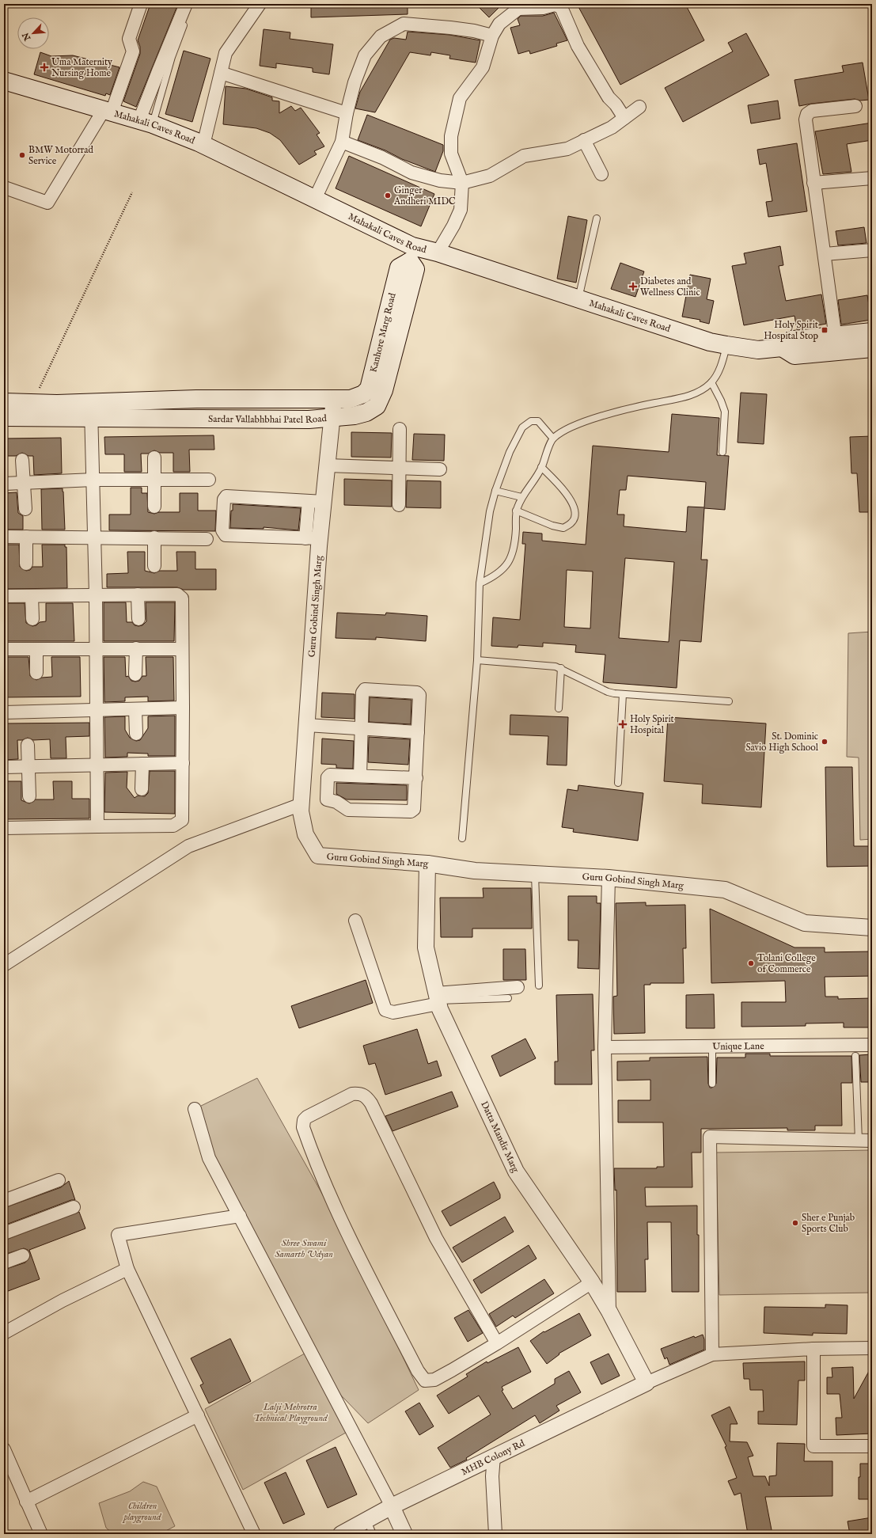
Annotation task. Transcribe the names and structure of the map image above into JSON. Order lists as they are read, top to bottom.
{
  "streets": {
    "main road": ["Mahakali Caves Road", "Kanhore Marg Road", "Sardar Vallabhbhai Patel Road"],
    "street": [
      "Guru Gobind Singh Marg",
      "Unique Lane",
      "Datta Mandir Marg",
      "MHB Colony Rd"
    ]
  },
  "crossings": [
    ["Mahakali Caves Road", "Kanhore Marg Road"],
    ["Mahakali Caves Road", "Sardar Vallabhbhai Patel Road"],
    ["Kanhore Marg Road", "Sardar Vallabhbhai Patel Road"],
    ["Kanhore Marg Road", "Guru Gobind Singh Marg"],
    ["Sardar Vallabhbhai Patel Road", "Guru Gobind Singh Marg"],
    ["Guru Gobind Singh Marg", "Datta Mandir Marg"],
    ["Datta Mandir Marg", "MHB Colony Rd"]
  ],
  "parks": ["Shree Swami Samarth Udyan", "Lalji Mehrotra Technical Playground", "Children playground"],
  "places": {
    "health": ["Uma Maternity Nursing Home", "Diabetes and Wellness Clinic", "Holy Spirit Hospital"],
    "other": [
      "BMW Motorrad Service",
      "Ginger Andheri MIDC",
      "St. Dominic Savio High School",
      "Tolani College of Commerce",
      "Sher e Punjab Sports Club"
    ],
    "transit": ["Holy Spirit Hospital Stop"]
  },
  "north": "bottom left"
}
